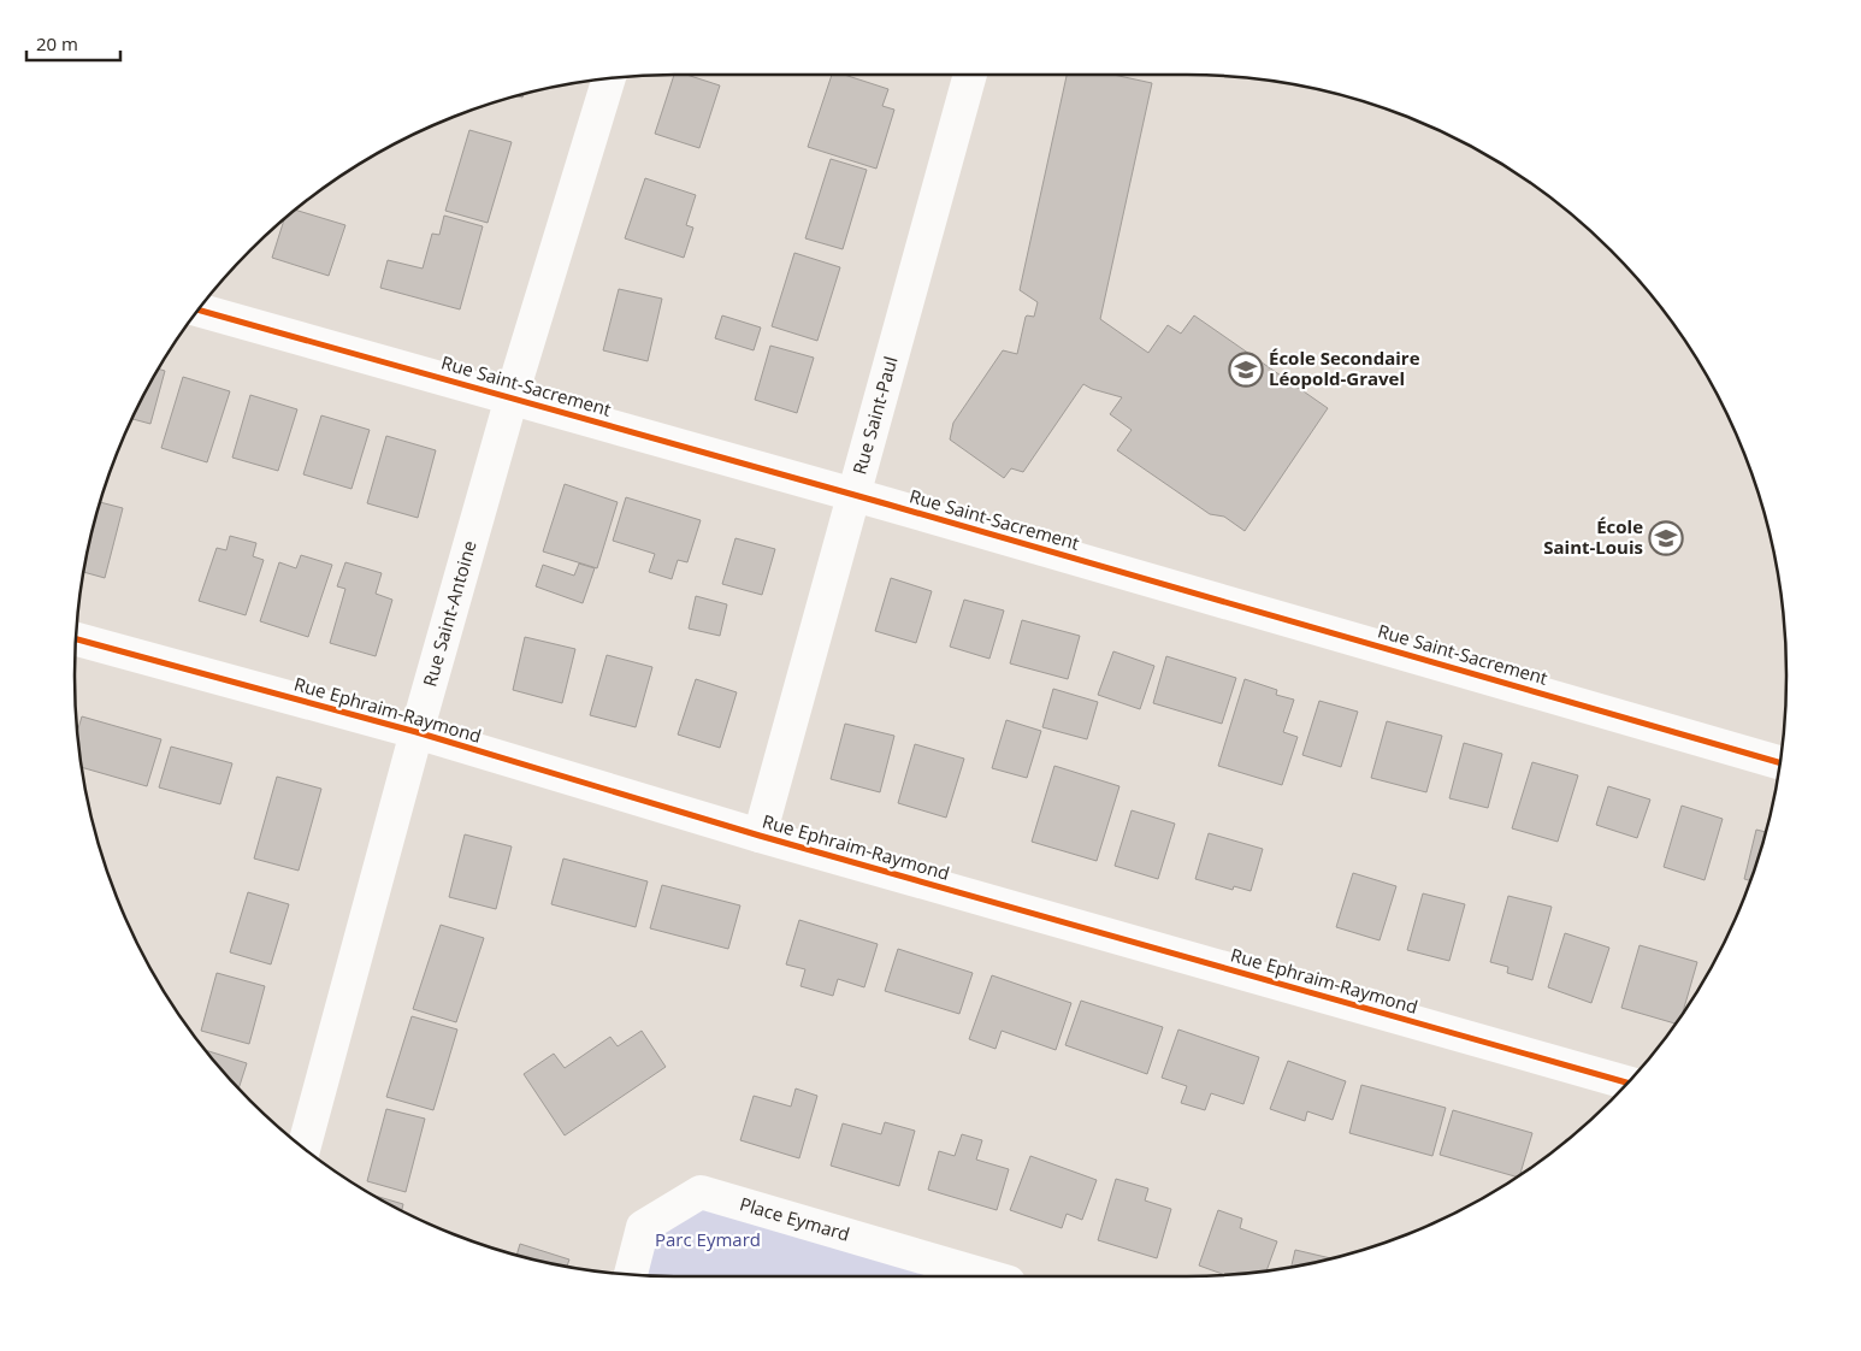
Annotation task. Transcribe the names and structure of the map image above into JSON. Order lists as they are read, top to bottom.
{
  "streets": {
    "street": [
      "Rue Saint-Sacrement",
      "Rue Saint-Paul",
      "Rue Saint-Antoine",
      "Rue Ephraim-Raymond",
      "Place Eymard"
    ]
  },
  "crossings": [
    ["Rue Saint-Sacrement", "Rue Saint-Paul"],
    ["Rue Saint-Sacrement", "Rue Saint-Antoine"],
    ["Rue Saint-Paul", "Rue Ephraim-Raymond"],
    ["Rue Saint-Antoine", "Rue Ephraim-Raymond"]
  ],
  "parks": ["Parc Eymard"],
  "places": {
    "school or university": ["École Secondaire Léopold-Gravel", "École Saint-Louis"]
  },
  "scale_bar": "20 m"
}
